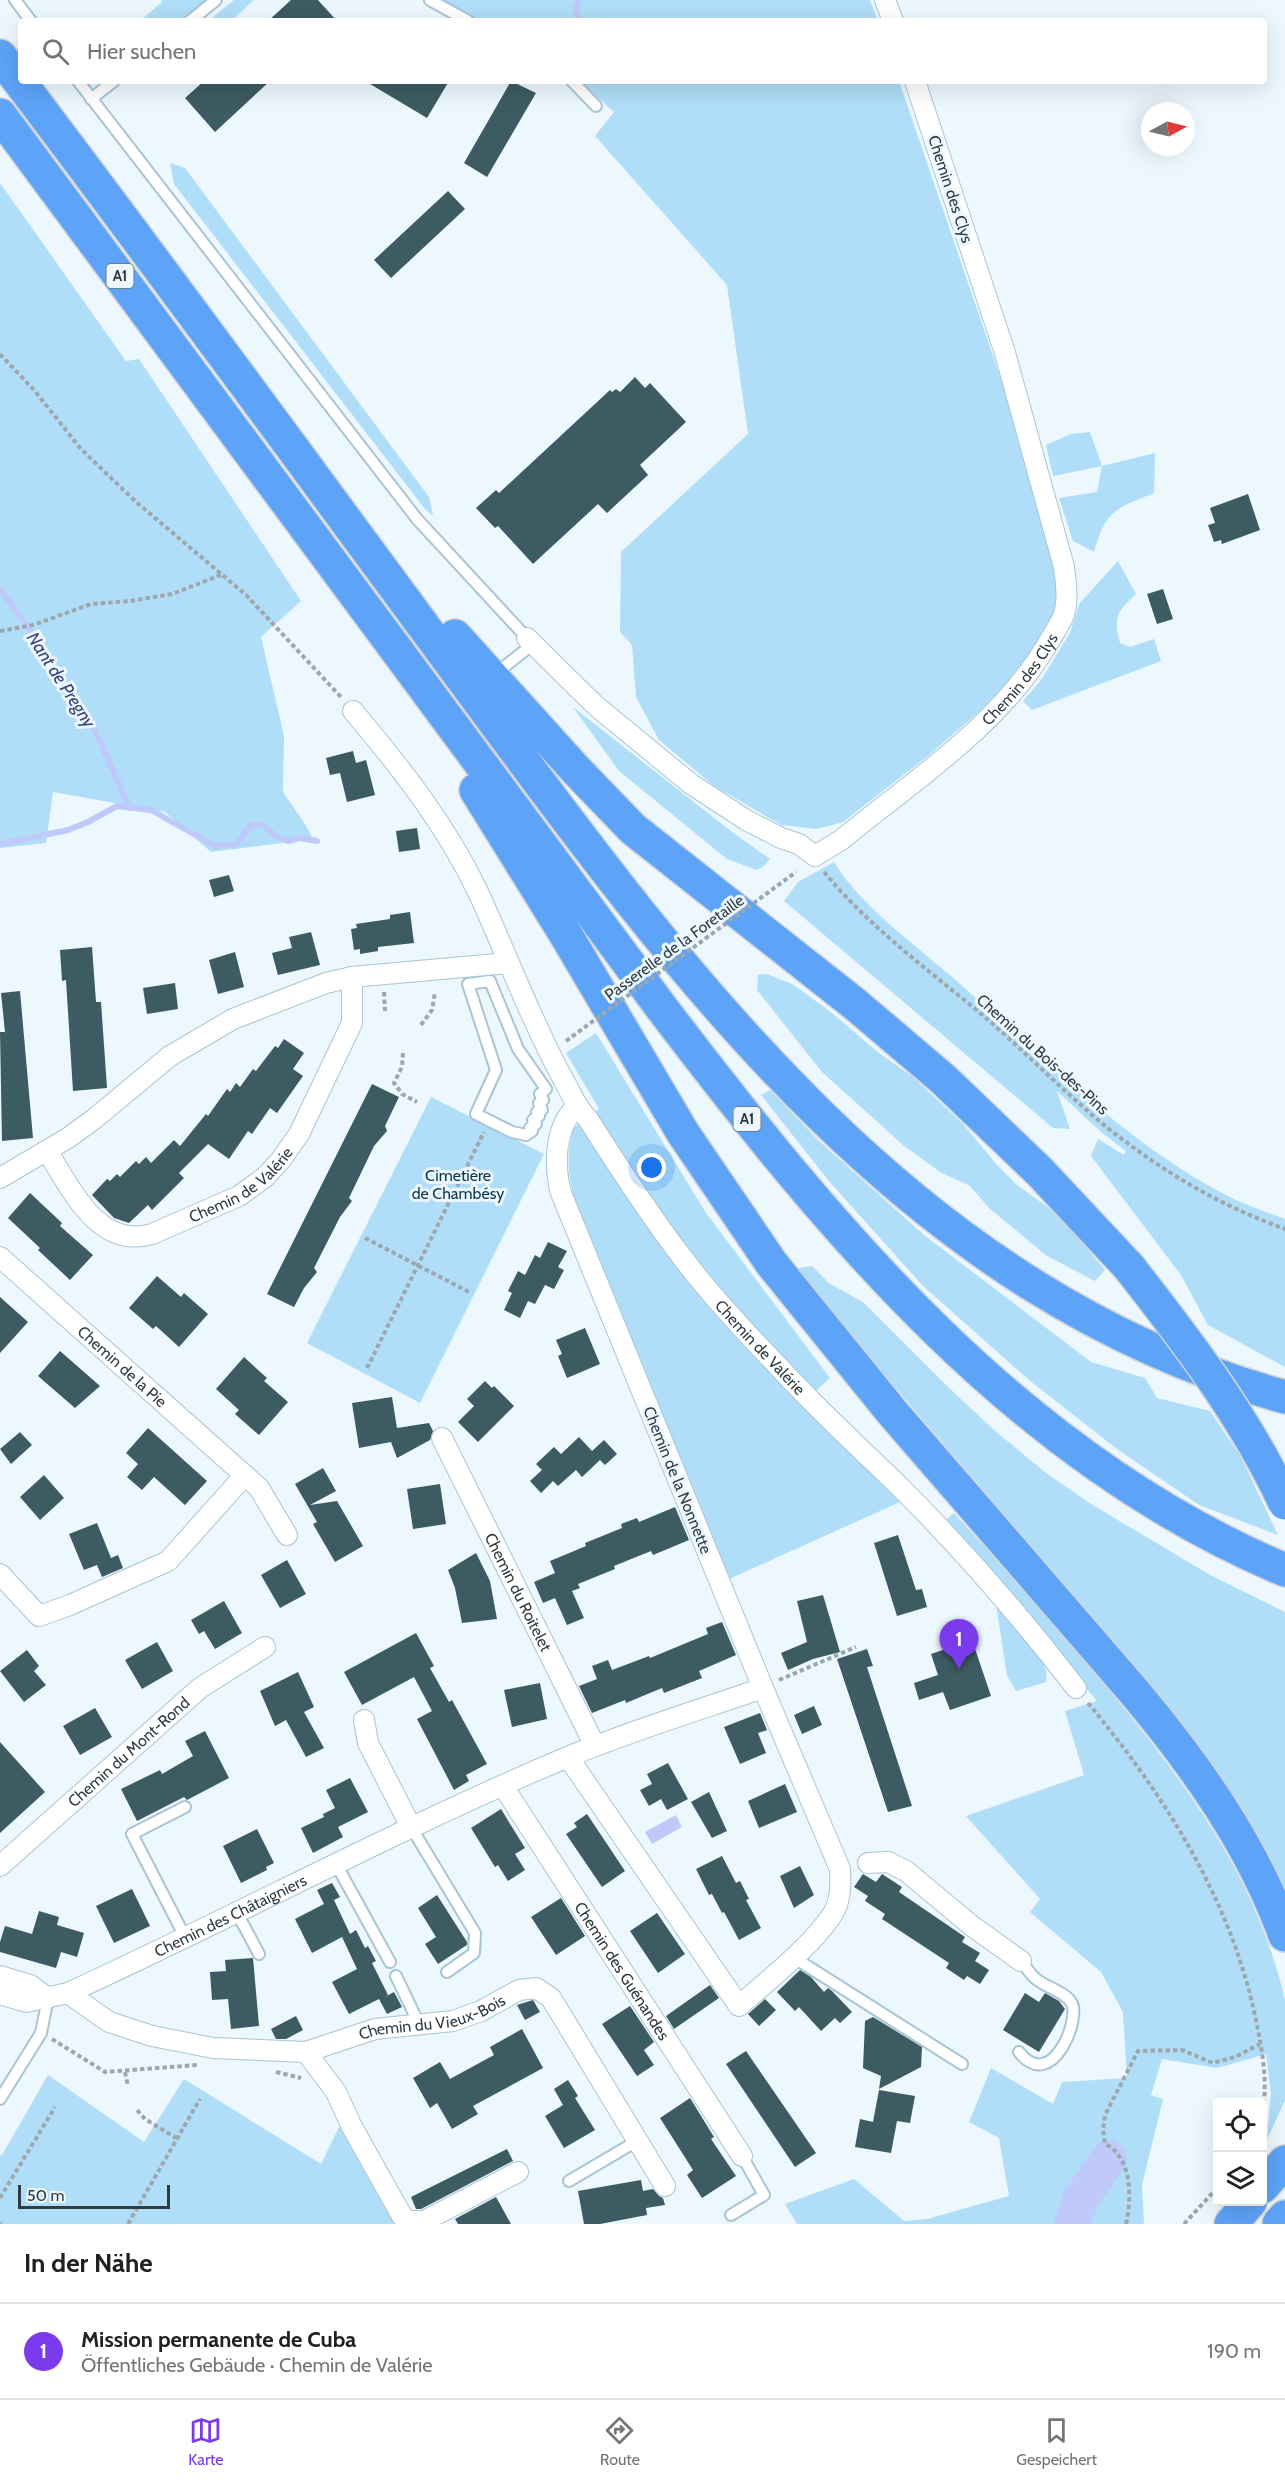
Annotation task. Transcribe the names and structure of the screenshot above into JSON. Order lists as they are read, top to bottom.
{
  "streets": {
    "highway": ["A1"],
    "street": [
      "Chemin des Clys",
      "Chemin de Valérie",
      "Chemin de la Pie",
      "Chemin de la Nonnette",
      "Chemin du Roitelet",
      "Chemin du Mont-Rond",
      "Chemin des Châtaigniers",
      "Chemin des Guénandes",
      "Chemin du Vieux-Bois"
    ],
    "path": ["Passerelle de la Foretaille", "Chemin du Bois-des-Pins"]
  },
  "crossings": [
    ["Chemin des Clys", "Chemin du Bois-des-Pins"],
    ["Chemin de Valérie", "Chemin de la Nonnette"],
    ["Chemin de la Nonnette", "Chemin des Châtaigniers"],
    ["Chemin du Roitelet", "Chemin des Châtaigniers"],
    ["Chemin des Châtaigniers", "Chemin des Guénandes"],
    ["Chemin des Châtaigniers", "Chemin du Vieux-Bois"]
  ],
  "water": ["Nant de Pregny"],
  "parks": ["Cimetière de Chambésy"],
  "scale_bar": "50 m",
  "north": "right",
  "page": {
    "search": "Hier suchen",
    "pins": "1",
    "scale": "50 m",
    "heading": "In der Nähe",
    "list": [
      {
        "mark": "1",
        "name": "Mission permanente de Cuba",
        "note": "Öffentliches Gebäude · Chemin de Valérie",
        "value": "190 m"
      }
    ],
    "nav": ["Karte", "Route", "Gespeichert"]
  }
}
